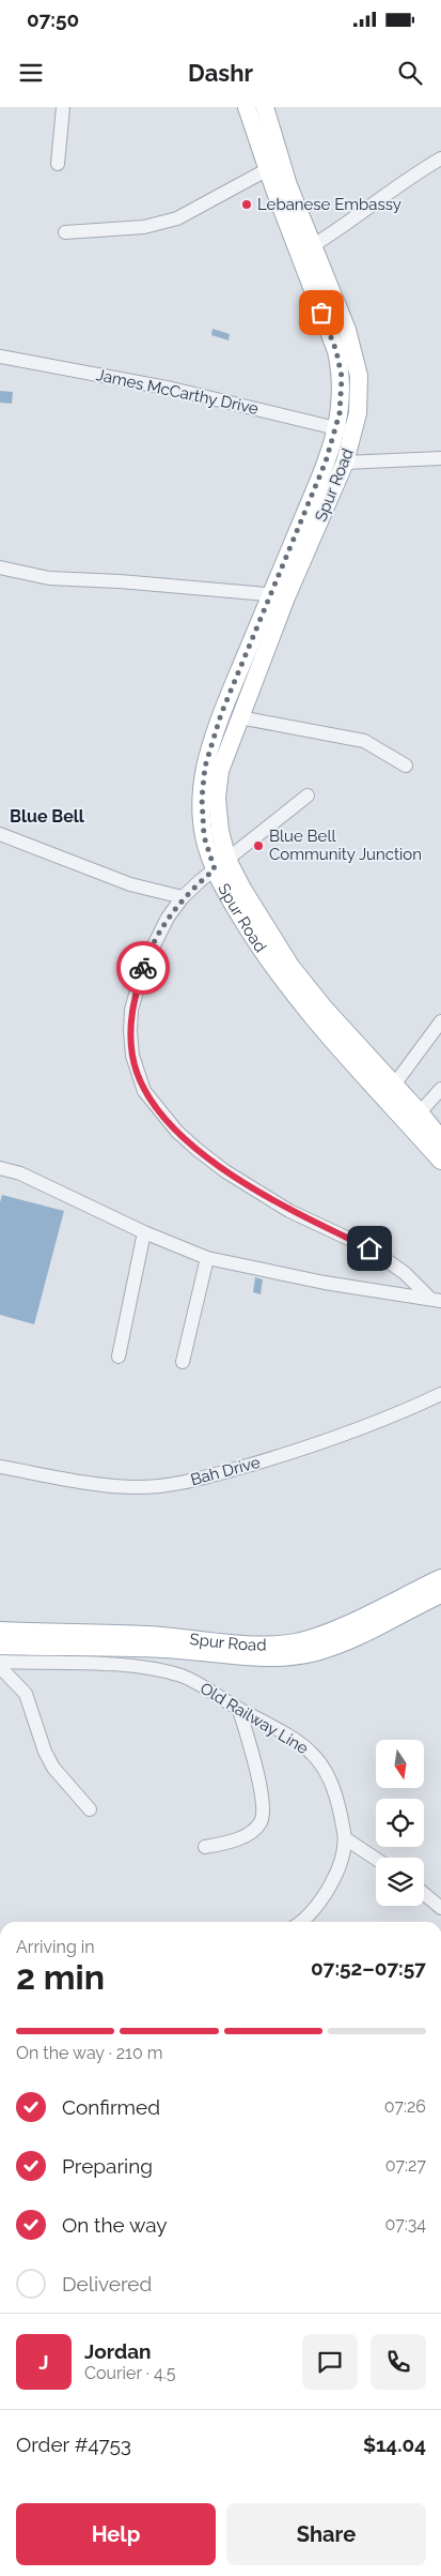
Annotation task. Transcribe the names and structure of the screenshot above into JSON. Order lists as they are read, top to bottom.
{
  "streets": {
    "main road": ["Spur Road"],
    "street": ["James McCarthy Drive", "Bah Drive", "Old Railway Line"]
  },
  "crossings": [
    ["James McCarthy Drive", "Spur Road"]
  ],
  "districts": ["Blue Bell"],
  "places": ["Lebanese Embassy", "Blue Bell Community Junction"],
  "north": "bottom",
  "page": {
    "status": "07:50",
    "header": "Dashr",
    "heading": ["2 min", "Arriving in", "07:52–07:57"],
    "panel": [
      "Jordan",
      "Courier · 4.5",
      "Order #4753",
      "$14.04"
    ],
    "bar": "On the way · 210 m",
    "list": [
      ["Confirmed", "07:26"],
      ["Preparing", "07:27"],
      ["On the way", "07:34"],
      "Delivered"
    ],
    "round": "J",
    "buttons": ["Help", "Share"]
  }
}
